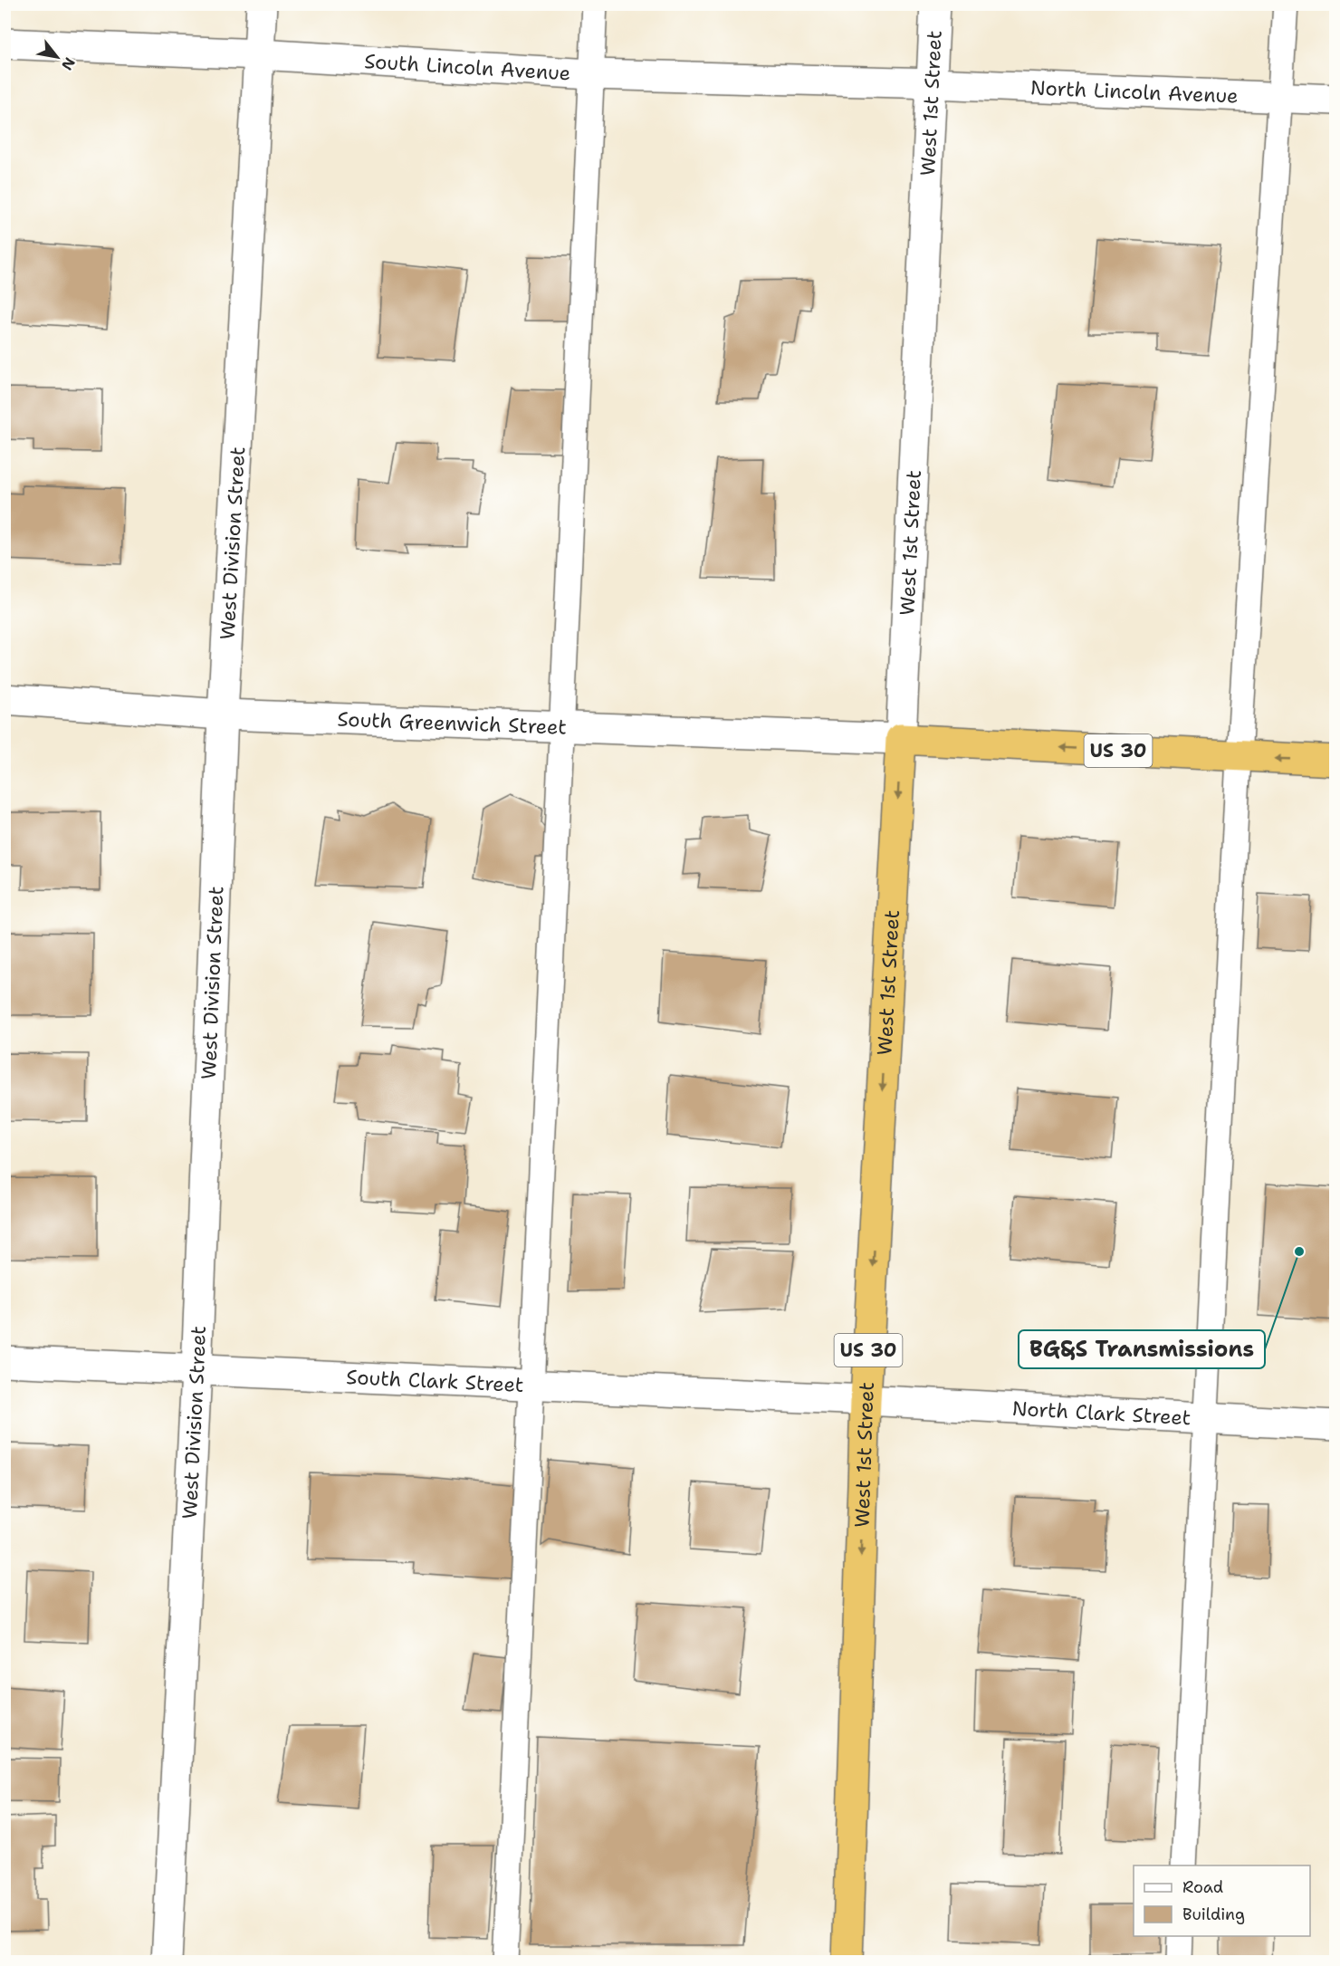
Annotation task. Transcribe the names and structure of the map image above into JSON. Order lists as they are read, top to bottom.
{
  "streets": {
    "highway": ["West 1st Street", "US 30"],
    "street": [
      "South Lincoln Avenue",
      "North Lincoln Avenue",
      "West Division Street",
      "South Greenwich Street",
      "South Clark Street",
      "North Clark Street"
    ]
  },
  "crossings": [
    ["South Lincoln Avenue", "North Lincoln Avenue"],
    ["South Lincoln Avenue", "West 1st Street"],
    ["South Lincoln Avenue", "West Division Street"],
    ["North Lincoln Avenue", "West 1st Street"],
    ["West 1st Street", "South Greenwich Street"],
    ["West 1st Street", "US 30"],
    ["West 1st Street", "South Clark Street"],
    ["West 1st Street", "North Clark Street"],
    ["West Division Street", "South Greenwich Street"],
    ["West Division Street", "South Clark Street"],
    ["South Greenwich Street", "US 30"],
    ["South Clark Street", "North Clark Street"]
  ],
  "one_way": ["West 1st Street"],
  "places": ["BG&S Transmissions"],
  "legend": ["Road", "Building"],
  "north": "bottom right"
}
